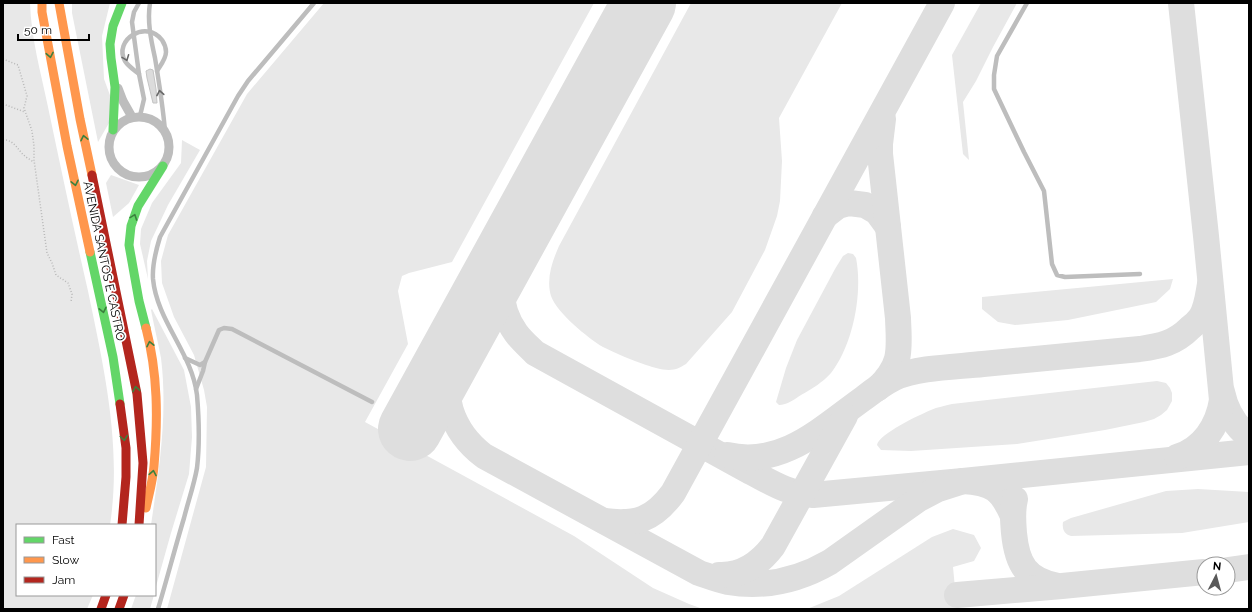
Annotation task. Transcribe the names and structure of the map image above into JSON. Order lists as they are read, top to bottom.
{
  "streets": {
    "main road": ["AVENIDA SANTOS E CASTRO"]
  },
  "legend": ["Fast", "Slow", "Jam"],
  "scale_bar": "50 m",
  "north": "top"
}
